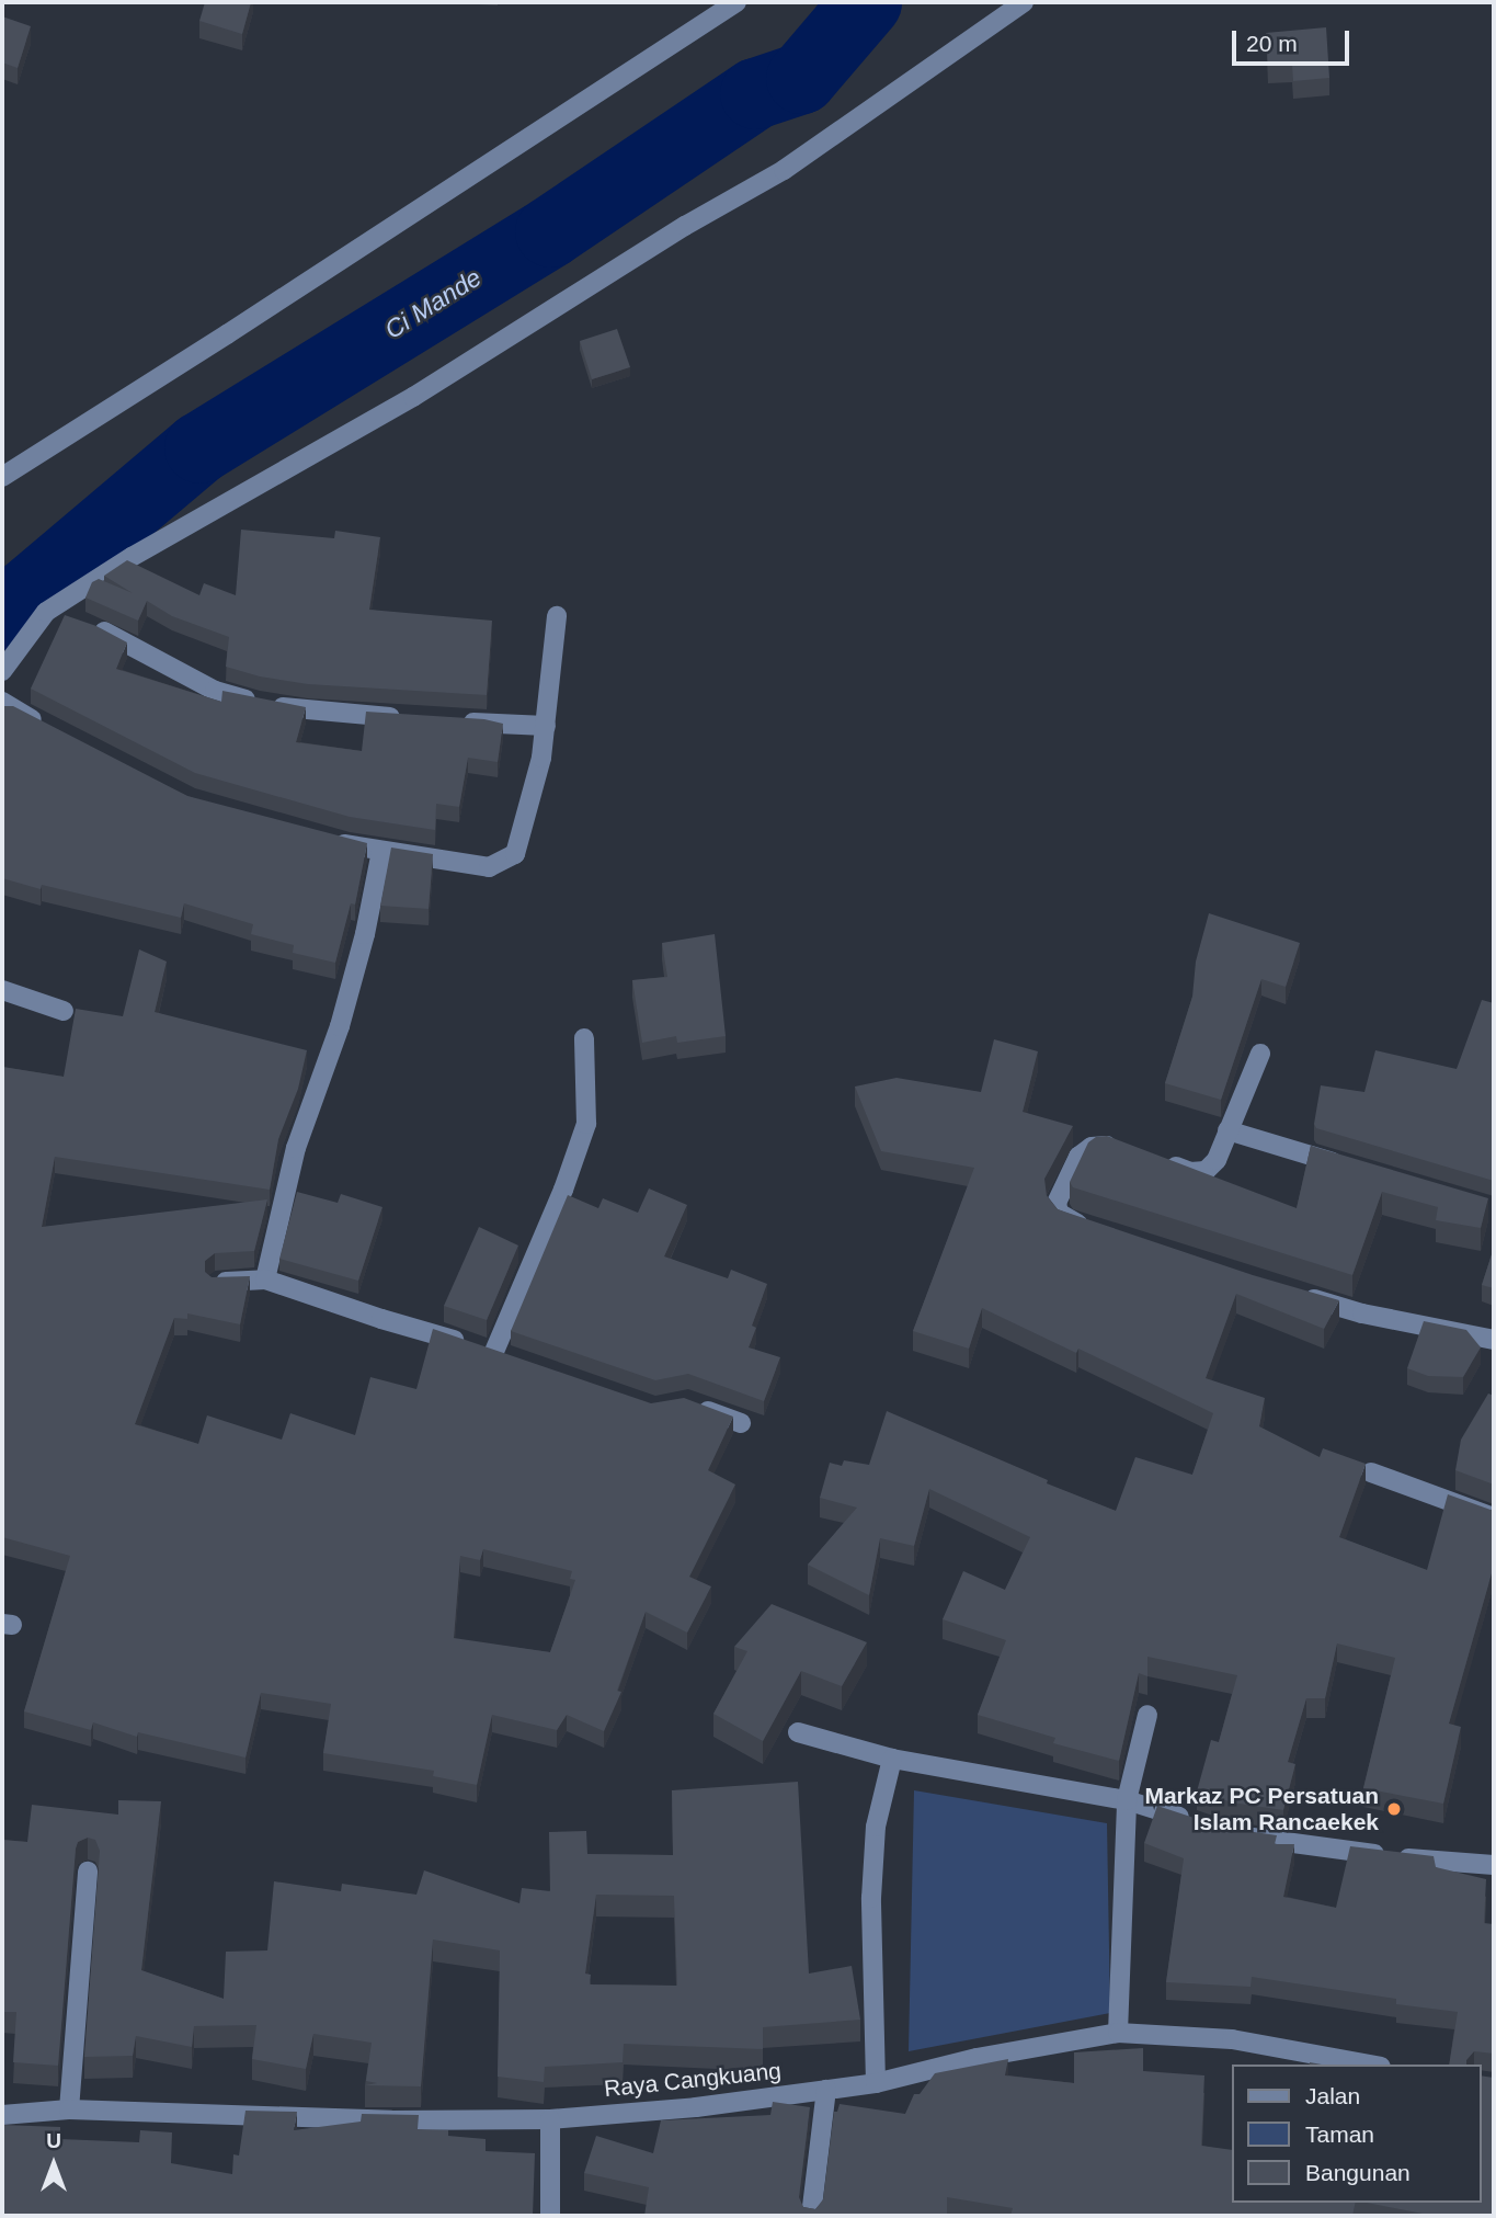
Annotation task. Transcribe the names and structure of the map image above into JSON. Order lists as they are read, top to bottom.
{
  "streets": {
    "street": ["Raya Cangkuang"]
  },
  "water": ["Ci Mande"],
  "places": ["Markaz PC Persatuan Islam Rancaekek"],
  "legend": ["Jalan", "Taman", "Bangunan"],
  "scale_bar": "20 m",
  "north": "top"
}
